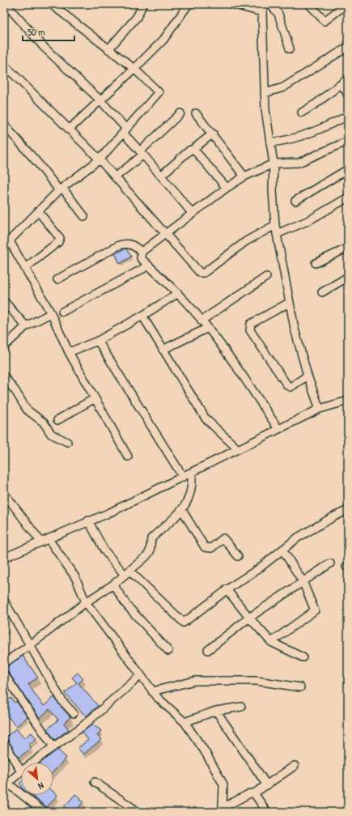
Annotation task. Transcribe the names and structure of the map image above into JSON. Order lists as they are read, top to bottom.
{
  "scale_bar": "50 m",
  "north": "bottom right"
}
